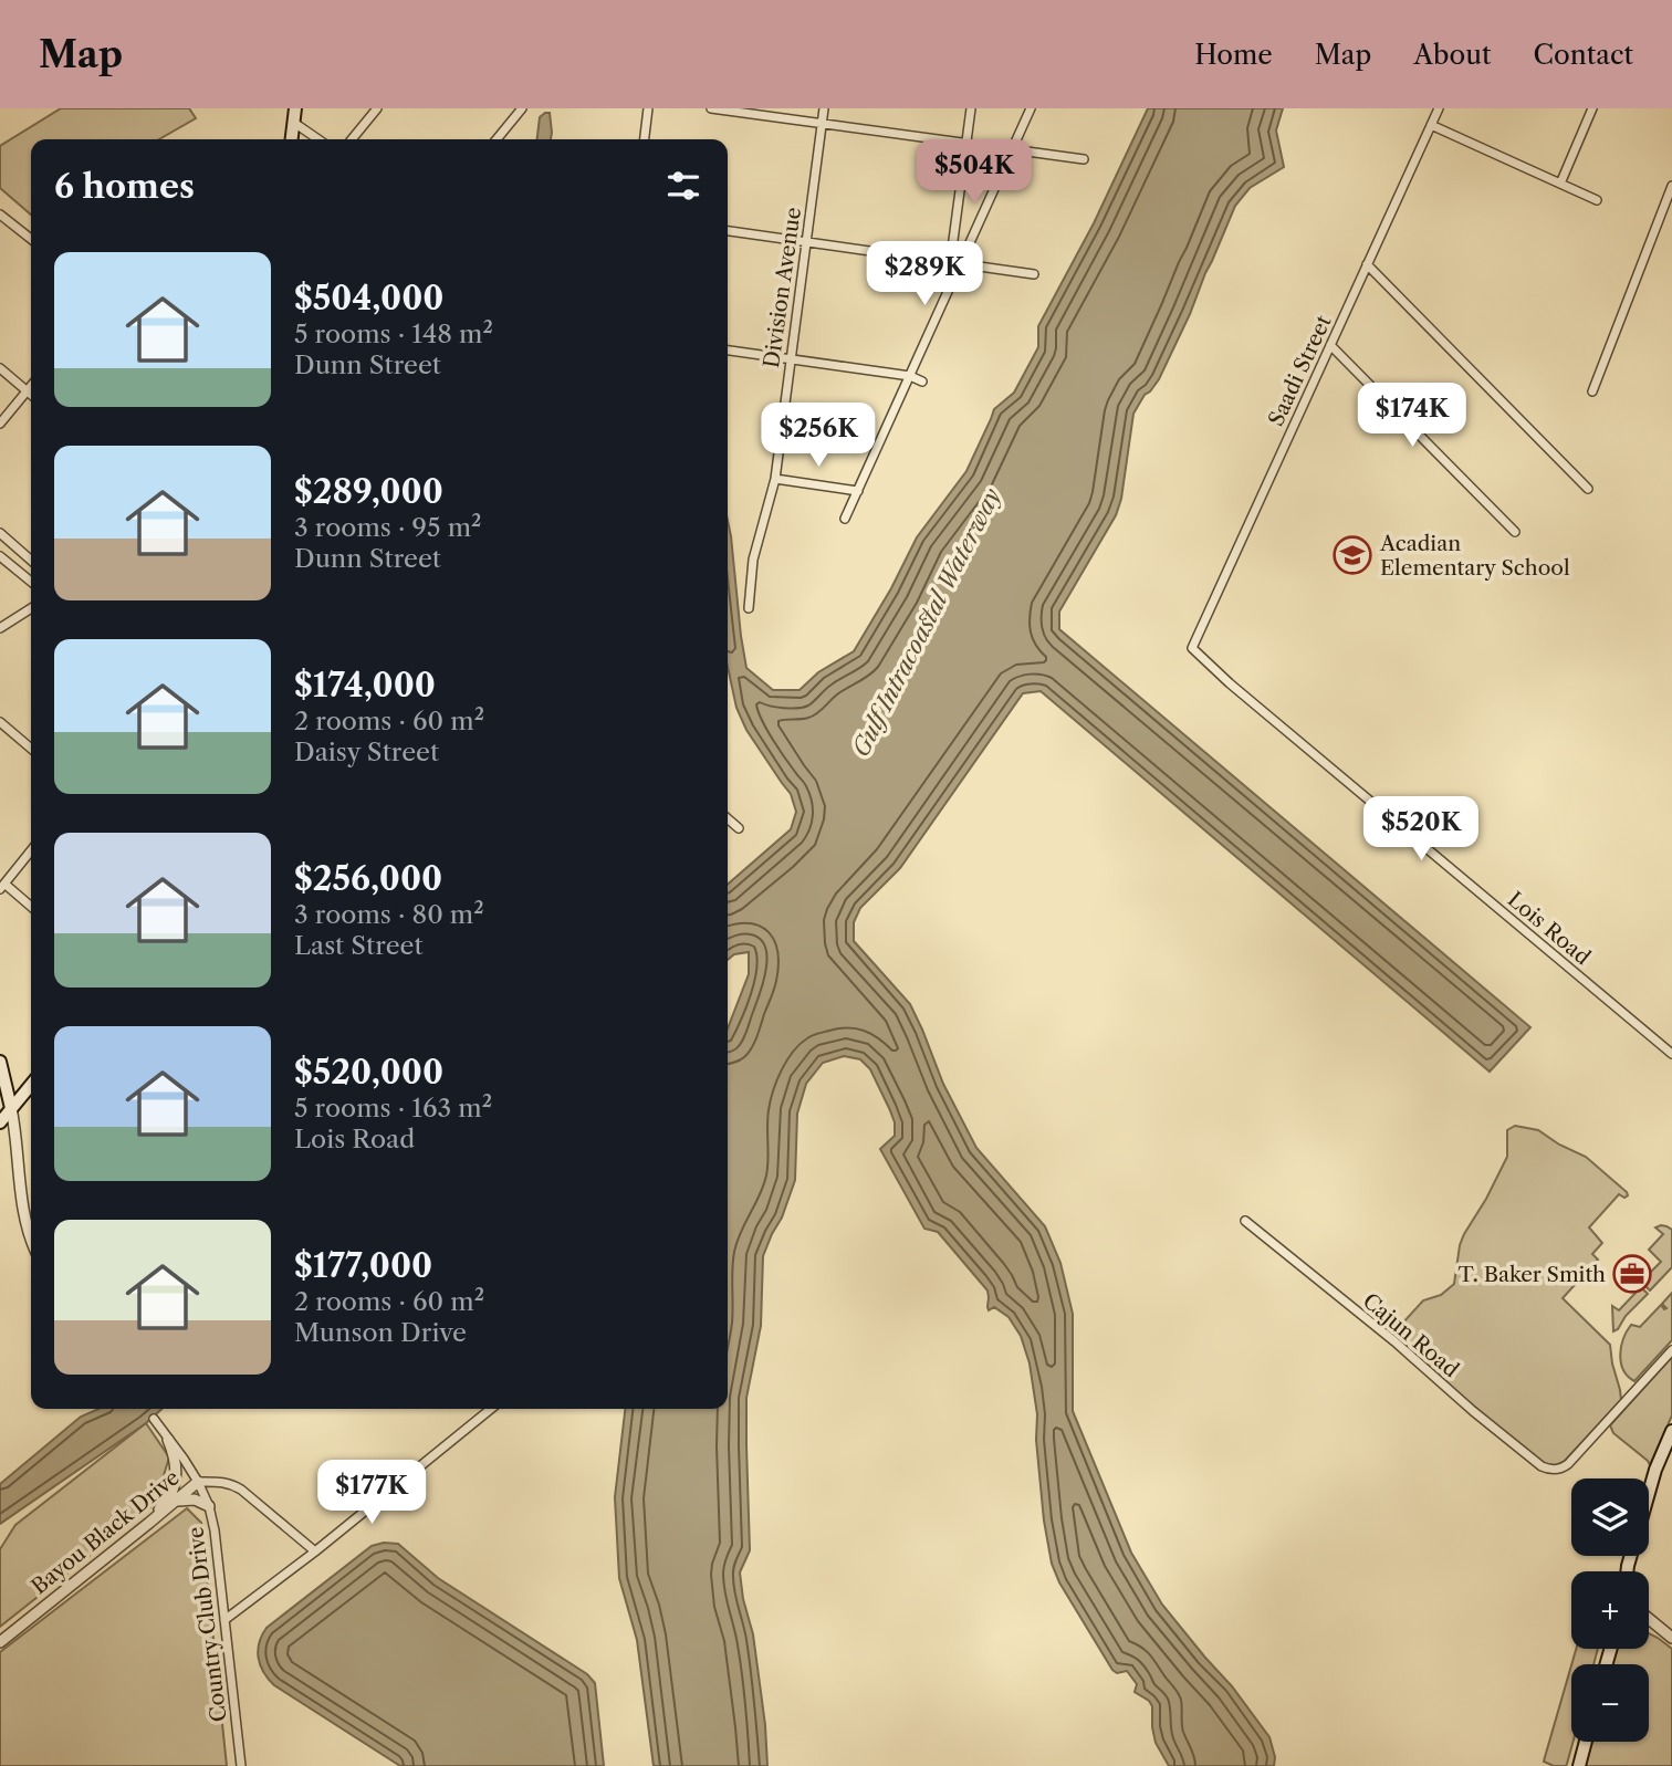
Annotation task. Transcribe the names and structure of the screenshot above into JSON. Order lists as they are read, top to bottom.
{
  "streets": {
    "street": [
      "Division Avenue",
      "Saadi Street",
      "Lois Road",
      "Cajun Road",
      "Bayou Black Drive",
      "Country Club Drive"
    ]
  },
  "crossings": [
    ["Saadi Street", "Lois Road"],
    ["Bayou Black Drive", "Country Club Drive"]
  ],
  "water": ["Gulf Intracoastal Waterway"],
  "places": {
    "school or university": ["Acadian Elementary School"],
    "office": ["T. Baker Smith"]
  },
  "page": {
    "header": "Map",
    "nav": [
      "Home",
      "Map",
      "About",
      "Contact"
    ],
    "price": [
      "$504K",
      "$289K",
      "$174K",
      "$256K",
      "$520K",
      "$177K"
    ],
    "heading": "6 homes",
    "list": [
      {
        "name": "$504,000",
        "note": "5 rooms · 148 m² · Dunn Street"
      },
      {
        "name": "$289,000",
        "note": "3 rooms · 95 m² · Dunn Street"
      },
      {
        "name": "$174,000",
        "note": "2 rooms · 60 m² · Daisy Street"
      },
      {
        "name": "$256,000",
        "note": "3 rooms · 80 m² · Last Street"
      },
      {
        "name": "$520,000",
        "note": "5 rooms · 163 m² · Lois Road"
      },
      {
        "name": "$177,000",
        "note": "2 rooms · 60 m² · Munson Drive"
      }
    ],
    "map_buttons": ["+", "−"]
  }
}
